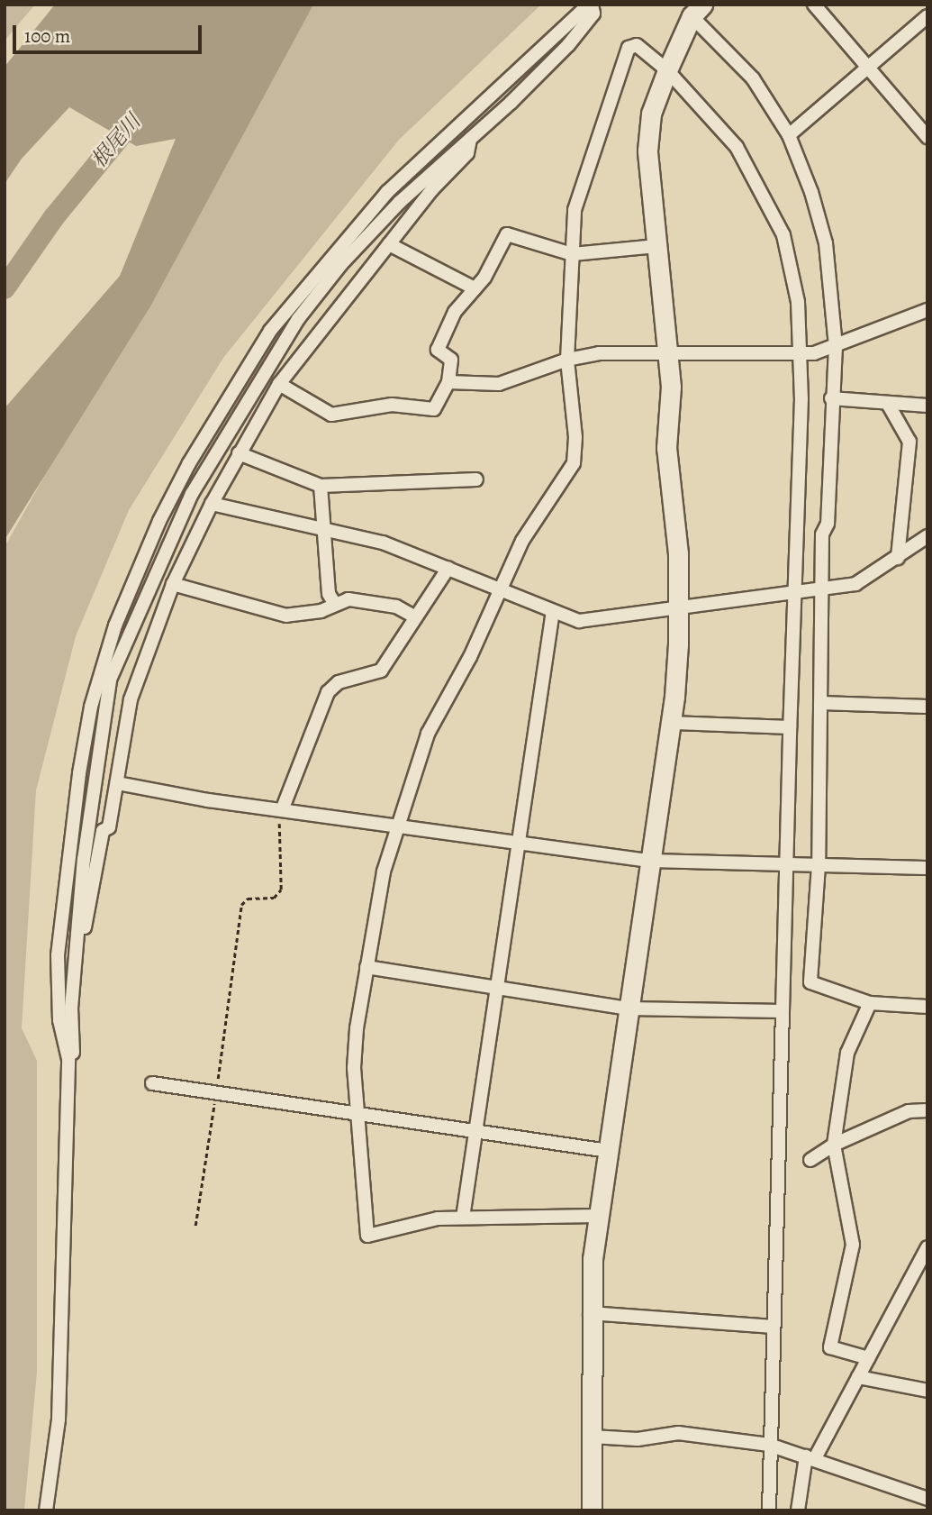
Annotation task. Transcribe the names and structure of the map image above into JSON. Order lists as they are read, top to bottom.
{
  "water": ["根尾川"],
  "scale_bar": "100 m"
}
